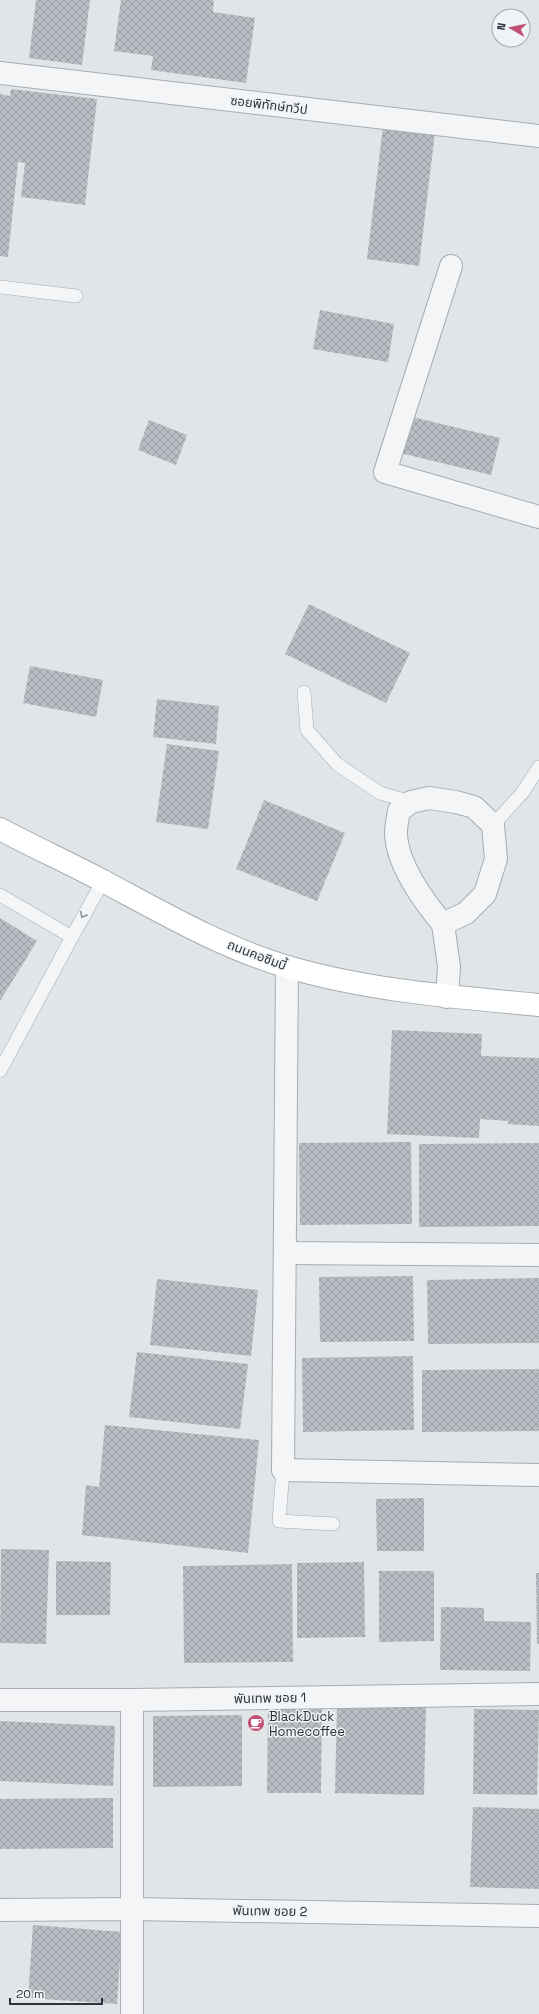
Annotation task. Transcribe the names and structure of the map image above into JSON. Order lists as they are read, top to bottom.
{
  "streets": {
    "street": [
      "ซอยพิทักษ์ทวีป",
      "ถนนคอซิมบี้",
      "พันเทพ ซอย 1",
      "พันเทพ ซอย 2"
    ]
  },
  "places": {
    "cafe": ["BlackDuck Homecoffee"]
  },
  "scale_bar": "20 m",
  "north": "left"
}
